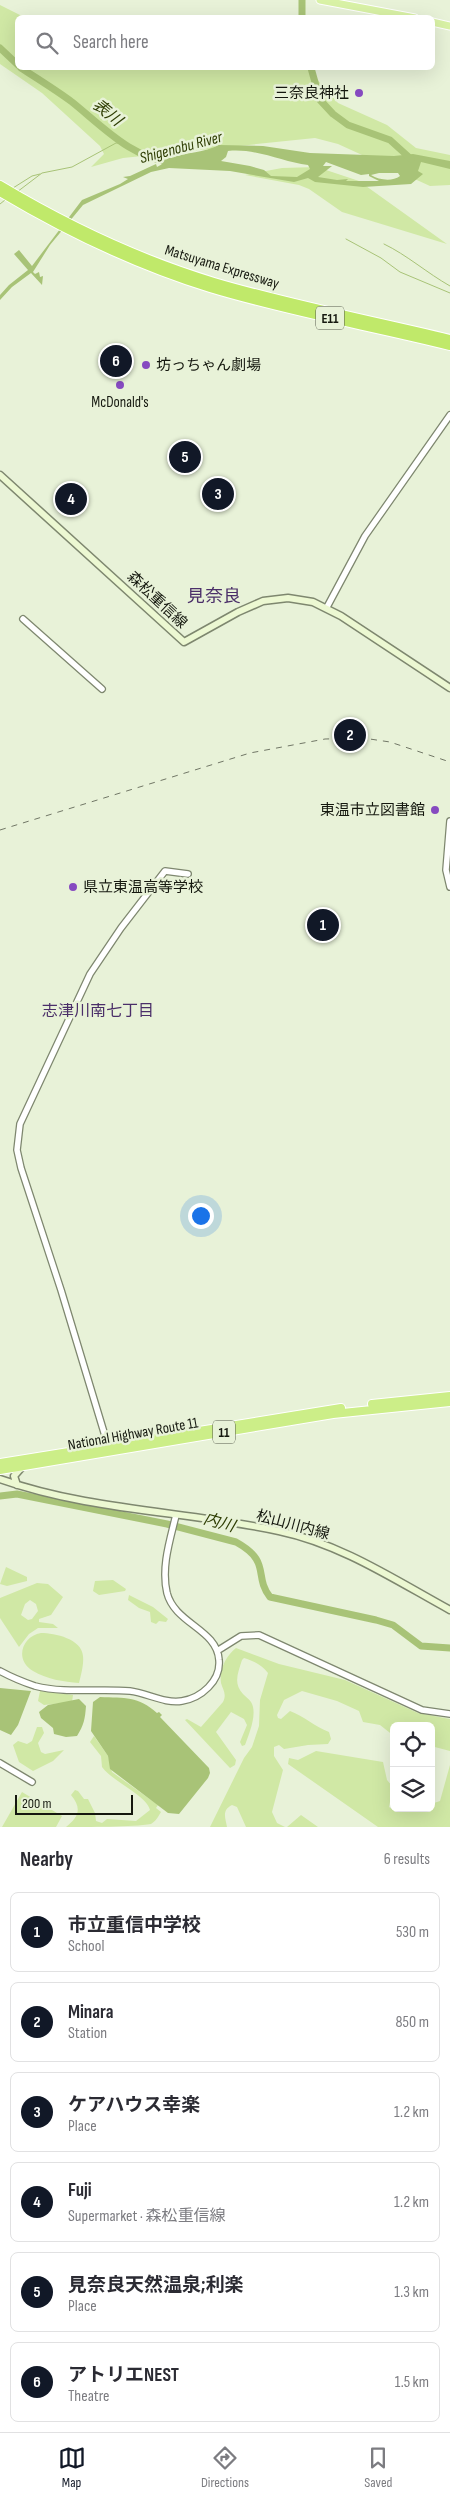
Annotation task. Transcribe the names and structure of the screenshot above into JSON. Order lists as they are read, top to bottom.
{
  "streets": {
    "highway": [
      "Matsuyama Expressway",
      "E11",
      "11",
      "National Highway Route 11"
    ],
    "main road": ["森松重信線", "松山川内線"]
  },
  "districts": ["見奈良", "志津川南七丁目"],
  "water": ["表川", "Shigenobu River", "内川"],
  "places": [
    "三奈良神社",
    "坊っちゃん劇場",
    "McDonald's",
    "東温市立図書館",
    "県立東温高等学校"
  ],
  "scale_bar": "200 m",
  "page": {
    "search": "Search here",
    "pins": [
      "6",
      "5",
      "3",
      "4",
      "2",
      "1"
    ],
    "scale": "200 m",
    "heading": ["Nearby", "6 results"],
    "list": [
      {
        "mark": "1",
        "name": "市立重信中学校",
        "note": "School",
        "value": "530 m"
      },
      {
        "mark": "2",
        "name": "Minara",
        "note": "Station",
        "value": "850 m"
      },
      {
        "mark": "3",
        "name": "ケアハウス幸楽",
        "note": "Place",
        "value": "1.2 km"
      },
      {
        "mark": "4",
        "name": "Fuji",
        "note": "Supermarket · 森松重信線",
        "value": "1.2 km"
      },
      {
        "mark": "5",
        "name": "見奈良天然温泉;利楽",
        "note": "Place",
        "value": "1.3 km"
      },
      {
        "mark": "6",
        "name": "アトリエNEST",
        "note": "Theatre",
        "value": "1.5 km"
      }
    ],
    "nav": ["Map", "Directions", "Saved"]
  }
}
